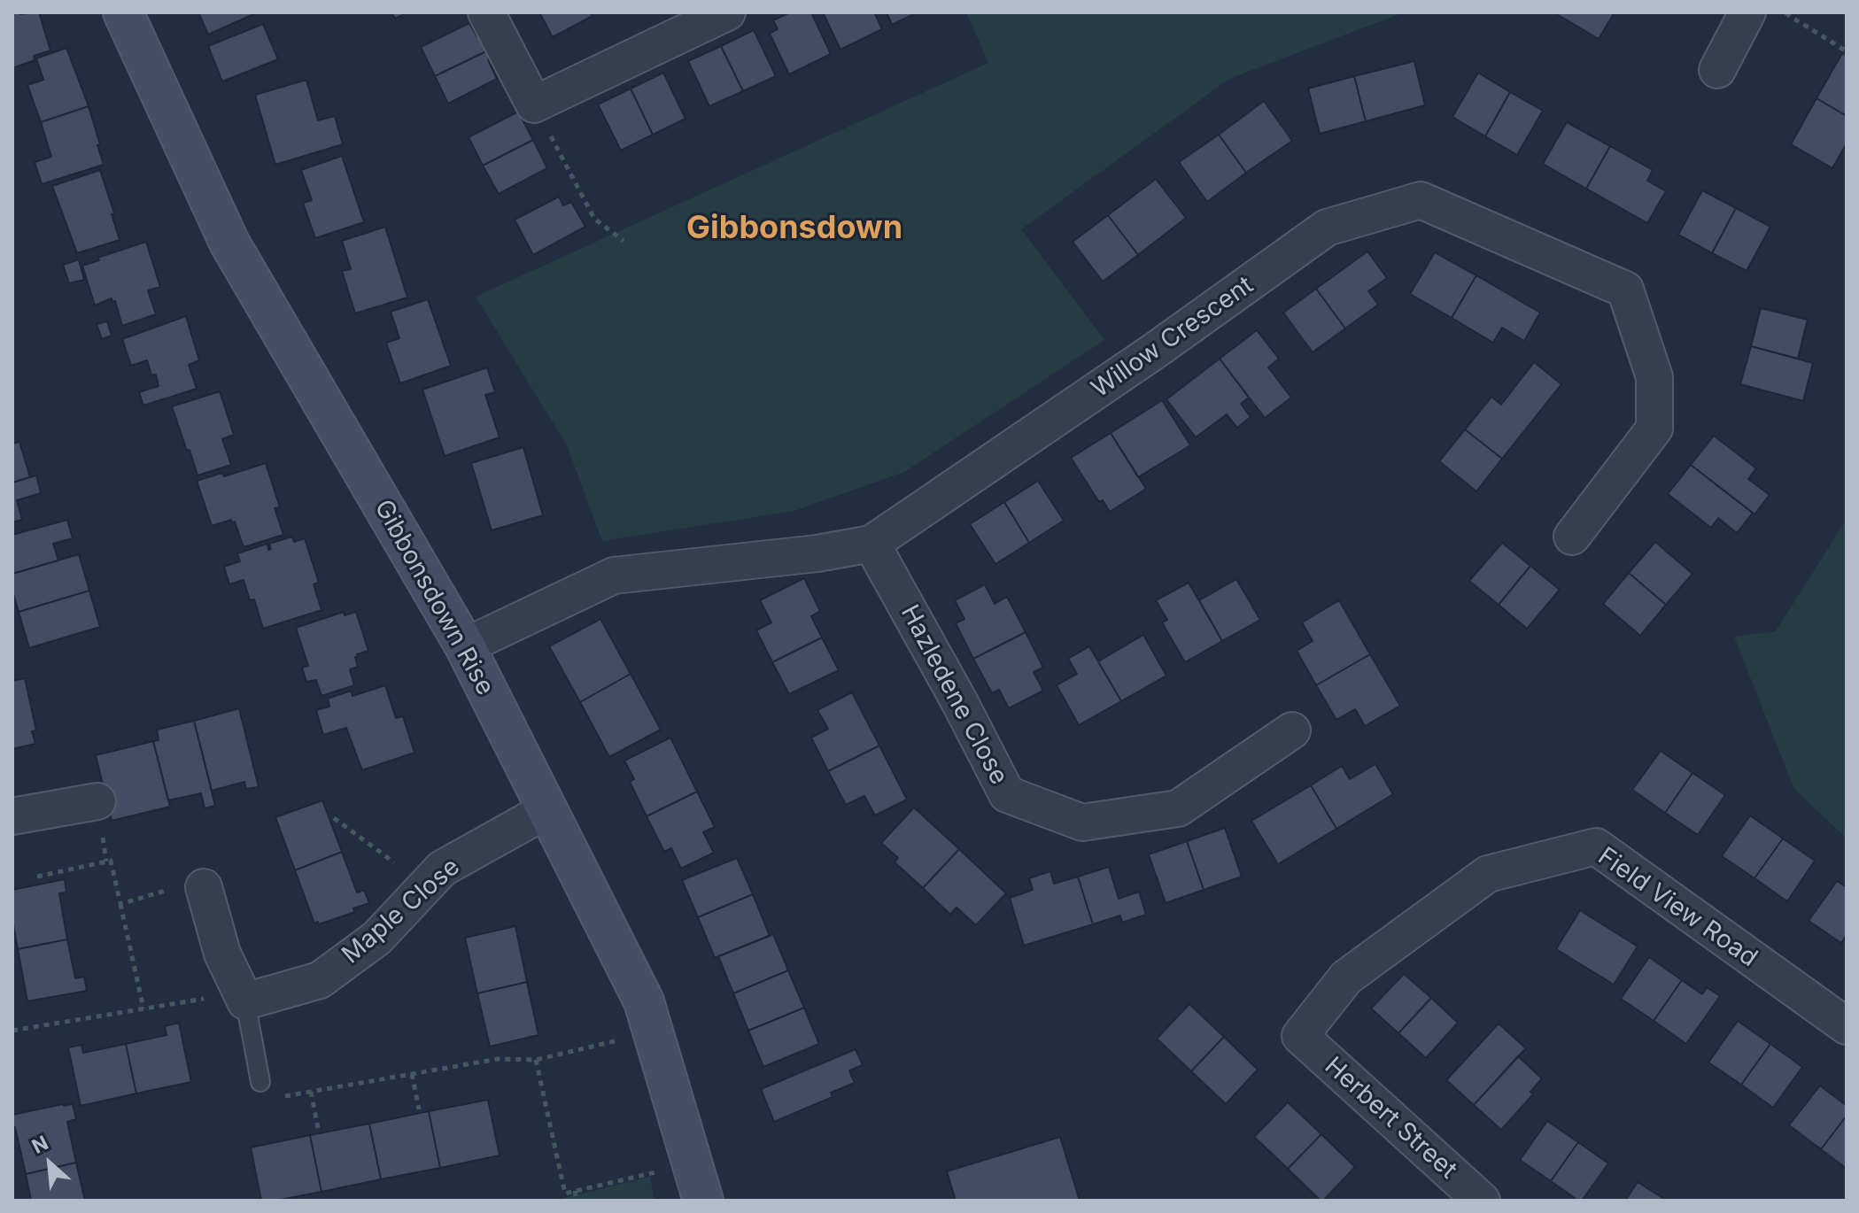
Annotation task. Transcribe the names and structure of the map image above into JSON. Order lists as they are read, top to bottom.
{
  "streets": {
    "street": [
      "Willow Crescent",
      "Gibbonsdown Rise",
      "Hazledene Close",
      "Field View Road",
      "Maple Close",
      "Herbert Street"
    ]
  },
  "crossings": [
    ["Willow Crescent", "Gibbonsdown Rise"],
    ["Willow Crescent", "Hazledene Close"],
    ["Gibbonsdown Rise", "Maple Close"],
    ["Field View Road", "Herbert Street"]
  ],
  "districts": ["Gibbonsdown"],
  "north": "top left"
}
